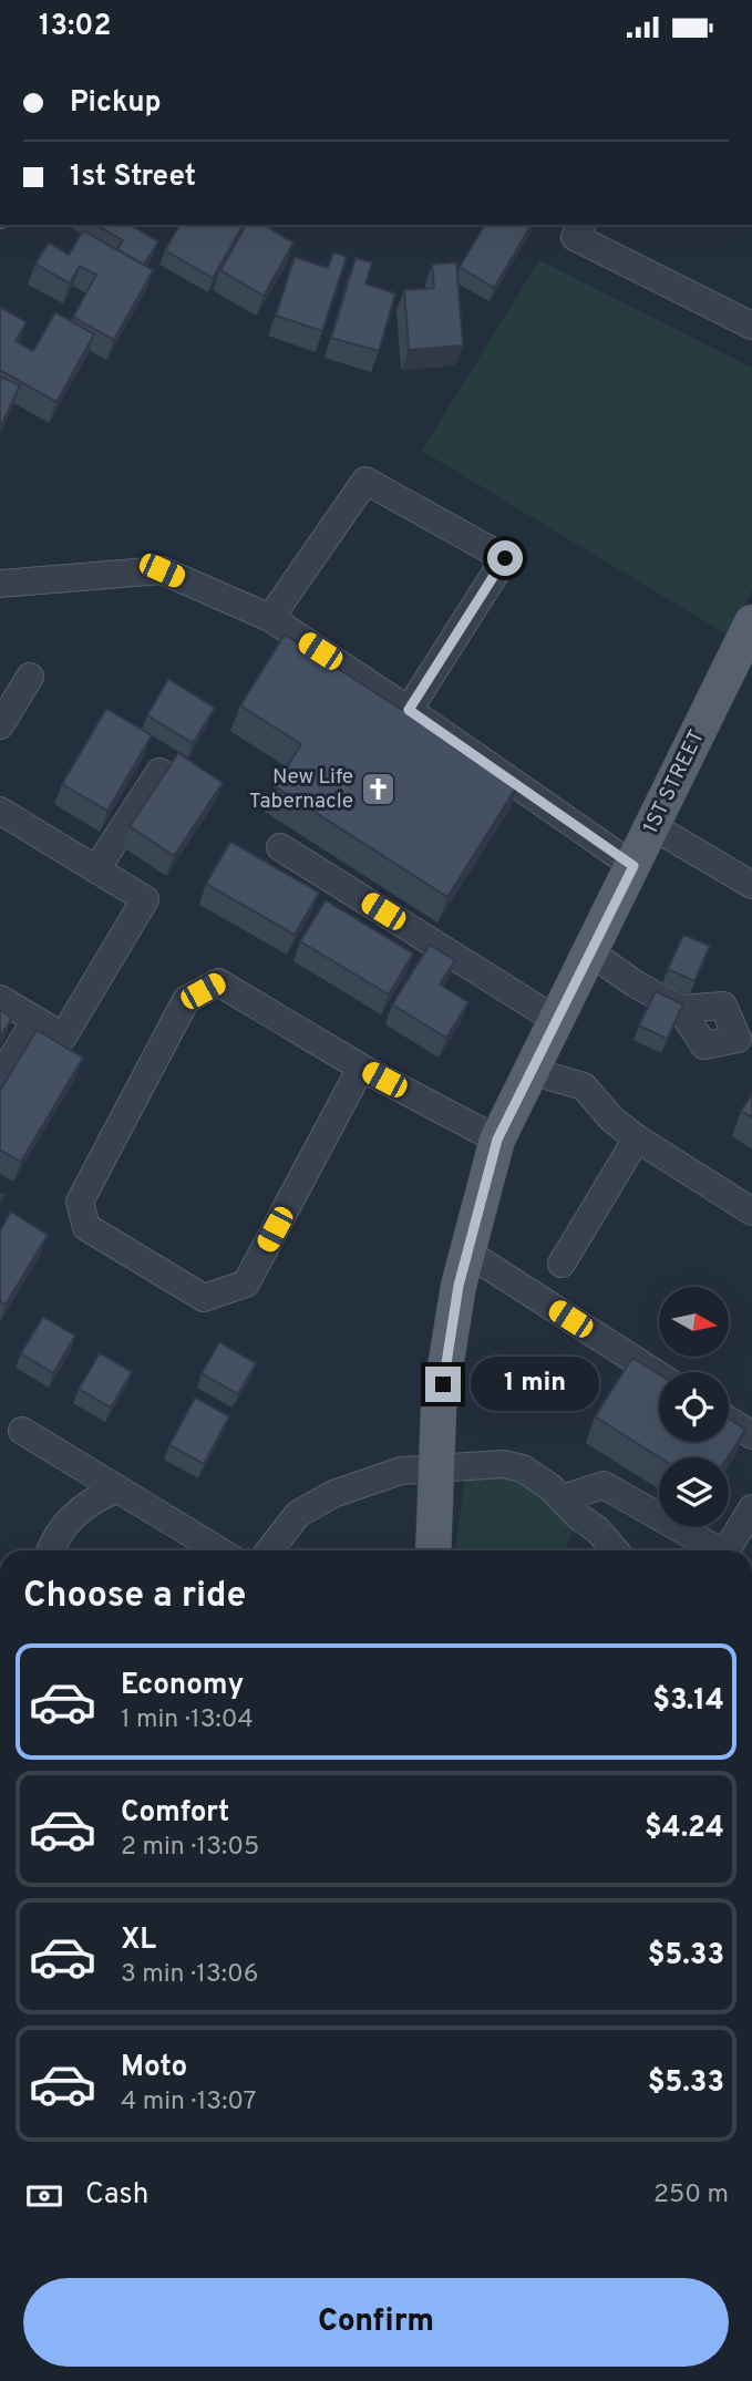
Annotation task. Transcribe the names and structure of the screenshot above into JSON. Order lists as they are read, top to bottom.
{
  "streets": {
    "main road": ["1ST STREET"]
  },
  "places": {
    "church": ["New Life Tabernacle"]
  },
  "north": "right",
  "page": {
    "status": "13:02",
    "banner": ["Pickup", "1st Street"],
    "bubble": "1 min",
    "heading": "Choose a ride",
    "list": [
      {
        "name": "Economy",
        "note": "1 min · 13:04",
        "value": "$3.14"
      },
      {
        "name": "Comfort",
        "note": "2 min · 13:05",
        "value": "$4.24"
      },
      {
        "name": "XL",
        "note": "3 min · 13:06",
        "value": "$5.33"
      },
      {
        "name": "Moto",
        "note": "4 min · 13:07",
        "value": "$5.33"
      }
    ],
    "pay": ["Cash", "250 m"],
    "buttons": "Confirm"
  }
}
